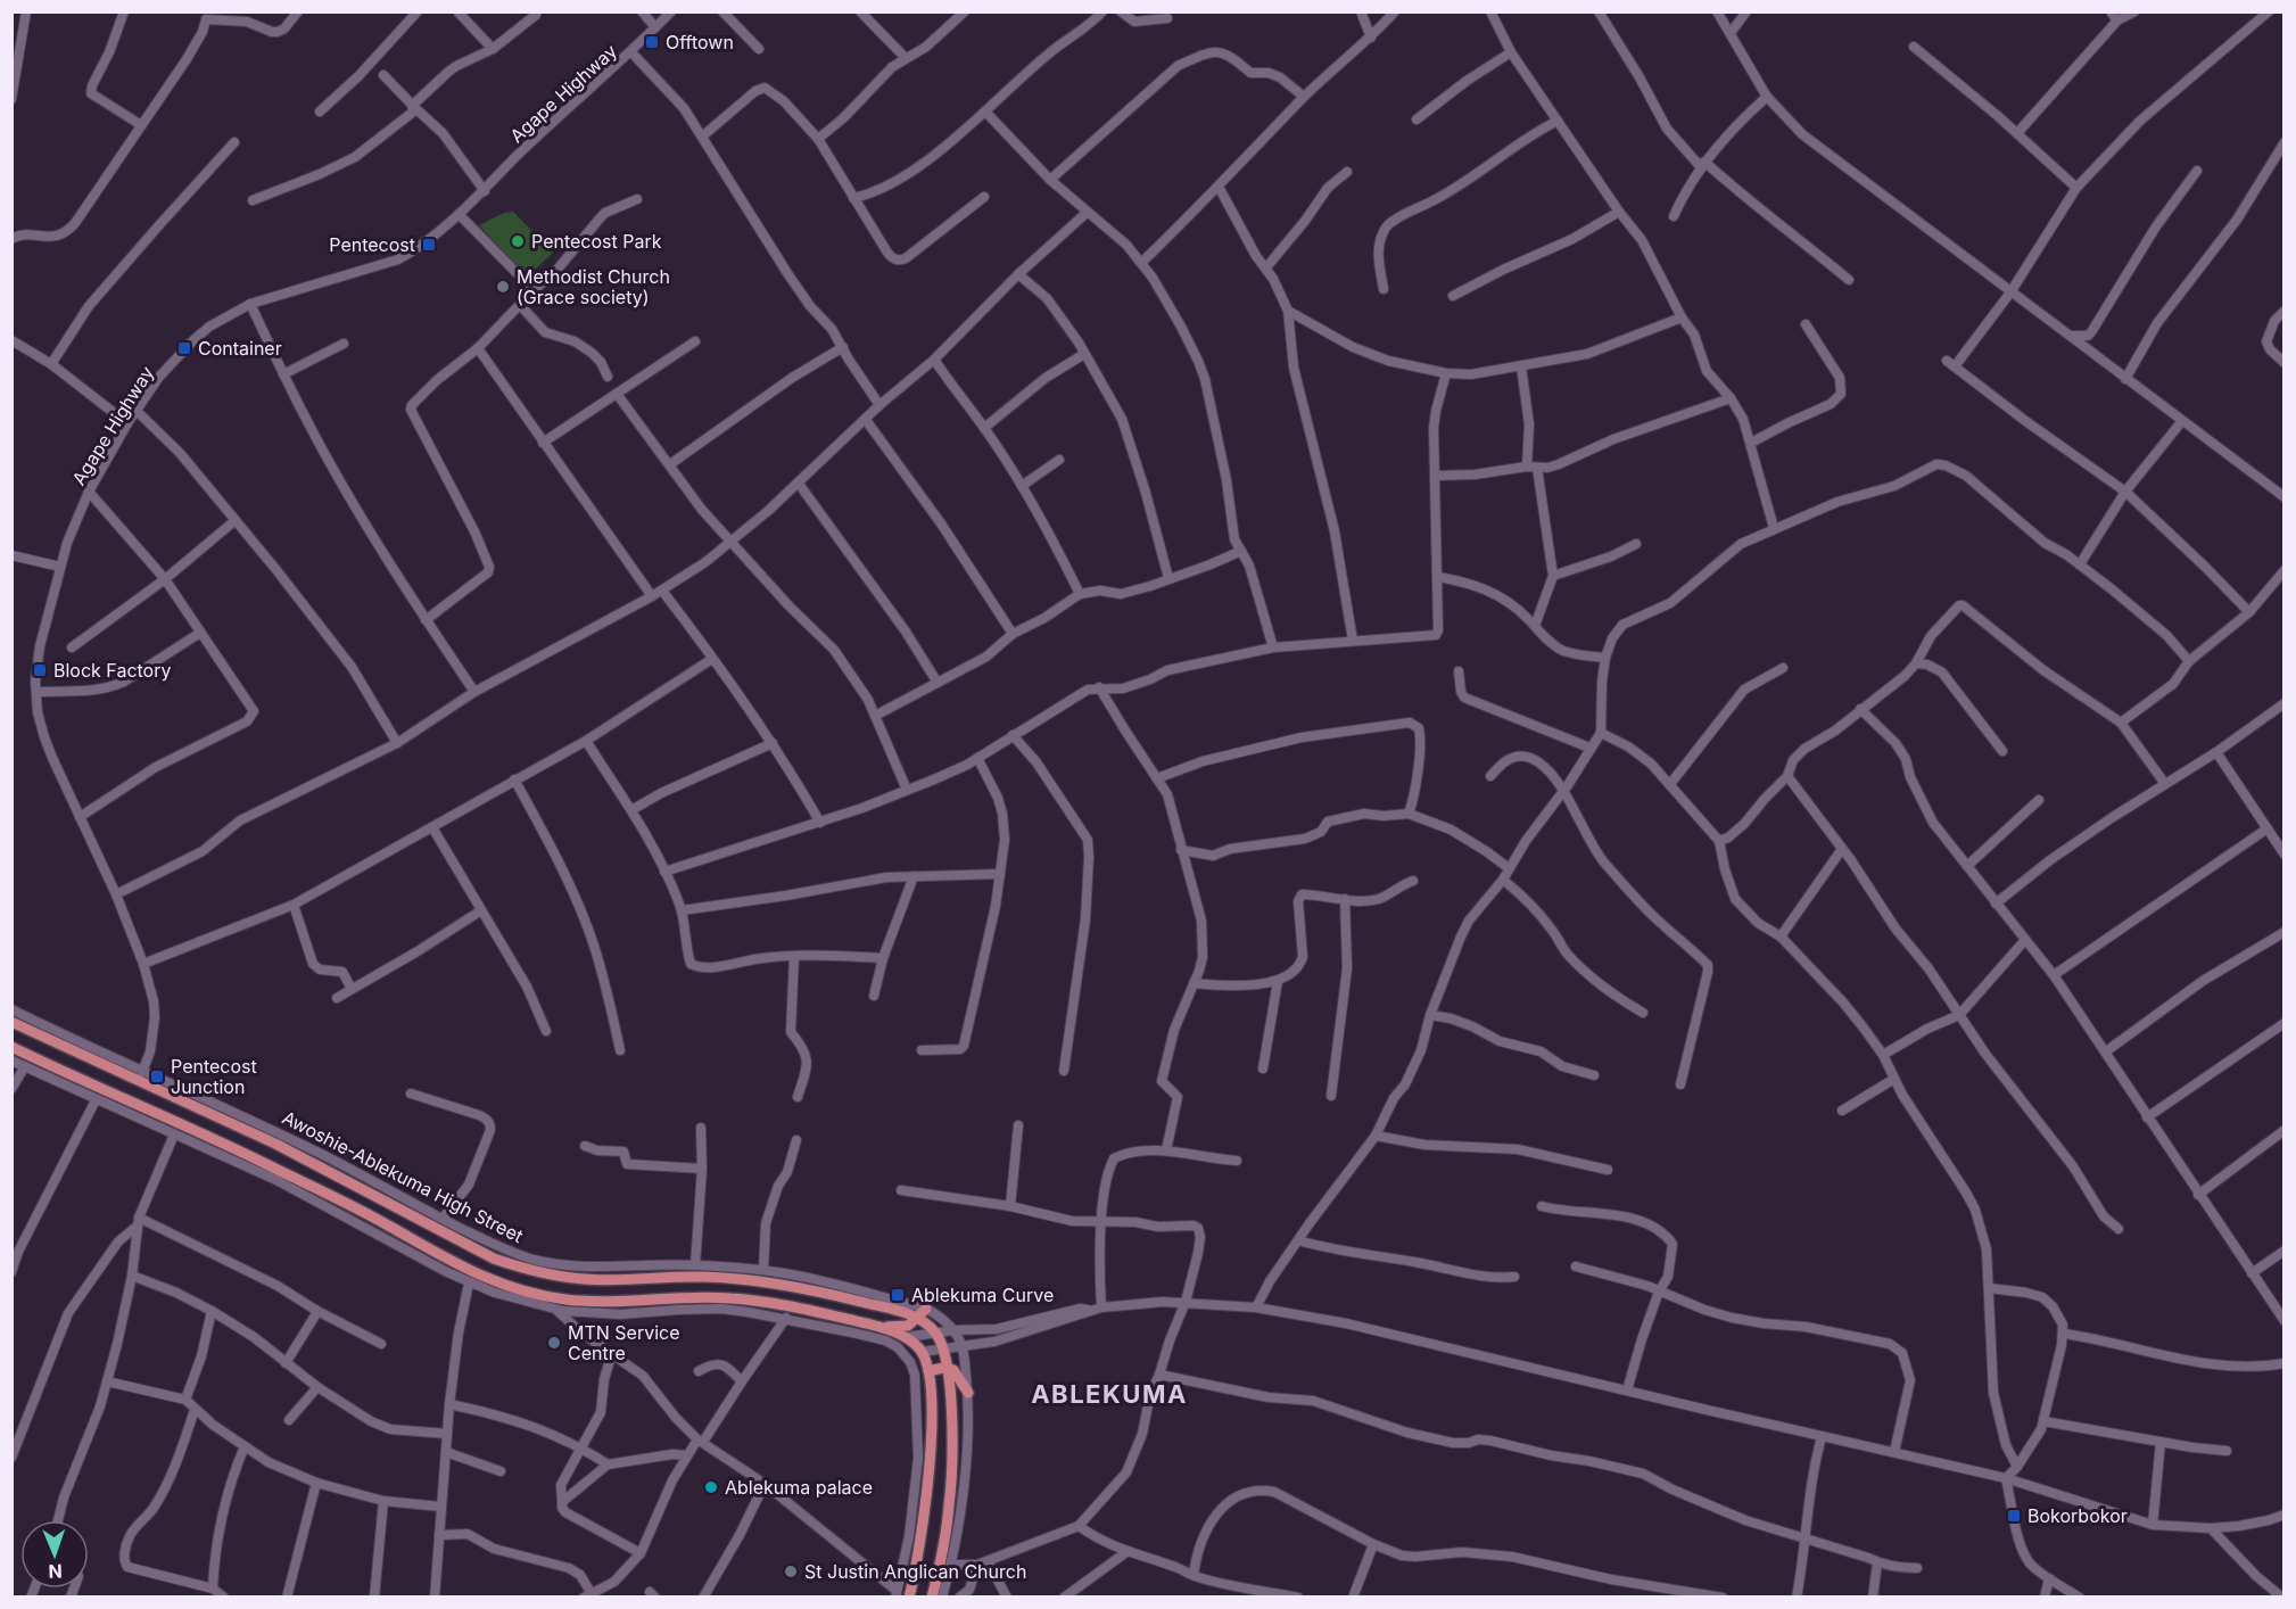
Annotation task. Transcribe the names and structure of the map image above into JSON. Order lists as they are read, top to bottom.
{
  "streets": {
    "main road": ["Awoshie-Ablekuma High Street"],
    "street": ["Agape Highway"]
  },
  "crossings": [
    ["Agape Highway", "Awoshie-Ablekuma High Street"]
  ],
  "districts": ["ABLEKUMA"],
  "places": {
    "transit": [
      "Offtown",
      "Pentecost",
      "Container",
      "Block Factory",
      "Pentecost Junction",
      "Ablekuma Curve",
      "Bokorbokor"
    ],
    "other": [
      "Pentecost Park",
      "Methodist Church (Grace society)",
      "MTN Service Centre",
      "Ablekuma palace",
      "St Justin Anglican Church"
    ]
  },
  "north": "bottom"
}
